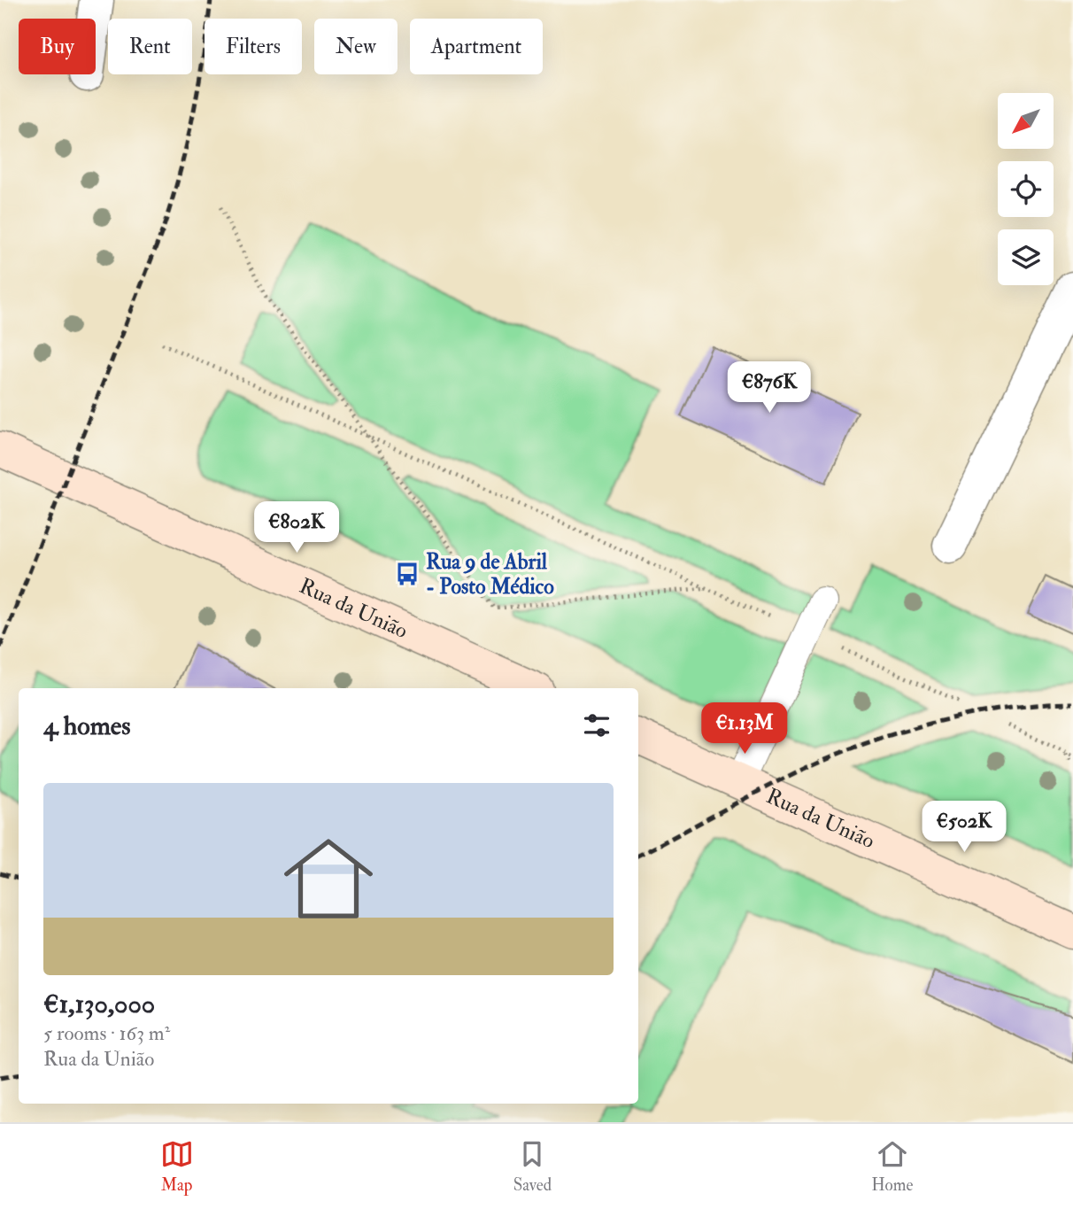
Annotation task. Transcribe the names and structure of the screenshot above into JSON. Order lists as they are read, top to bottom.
{
  "streets": {
    "street": ["Rua da União"]
  },
  "places": {
    "bus stop": ["Rua 9 de Abril - Posto Médico"]
  },
  "north": "bottom left",
  "page": {
    "chip": [
      "Buy",
      "Rent",
      "Filters",
      "New",
      "Apartment"
    ],
    "price": [
      "€876K",
      "€802K",
      "€1.13M",
      "€502K"
    ],
    "heading": "4 homes",
    "list": [
      {
        "name": "€1,130,000",
        "note": "5 rooms · 163 m² · Rua da União"
      }
    ],
    "tabs": ["Map", "Saved", "Home"]
  }
}
